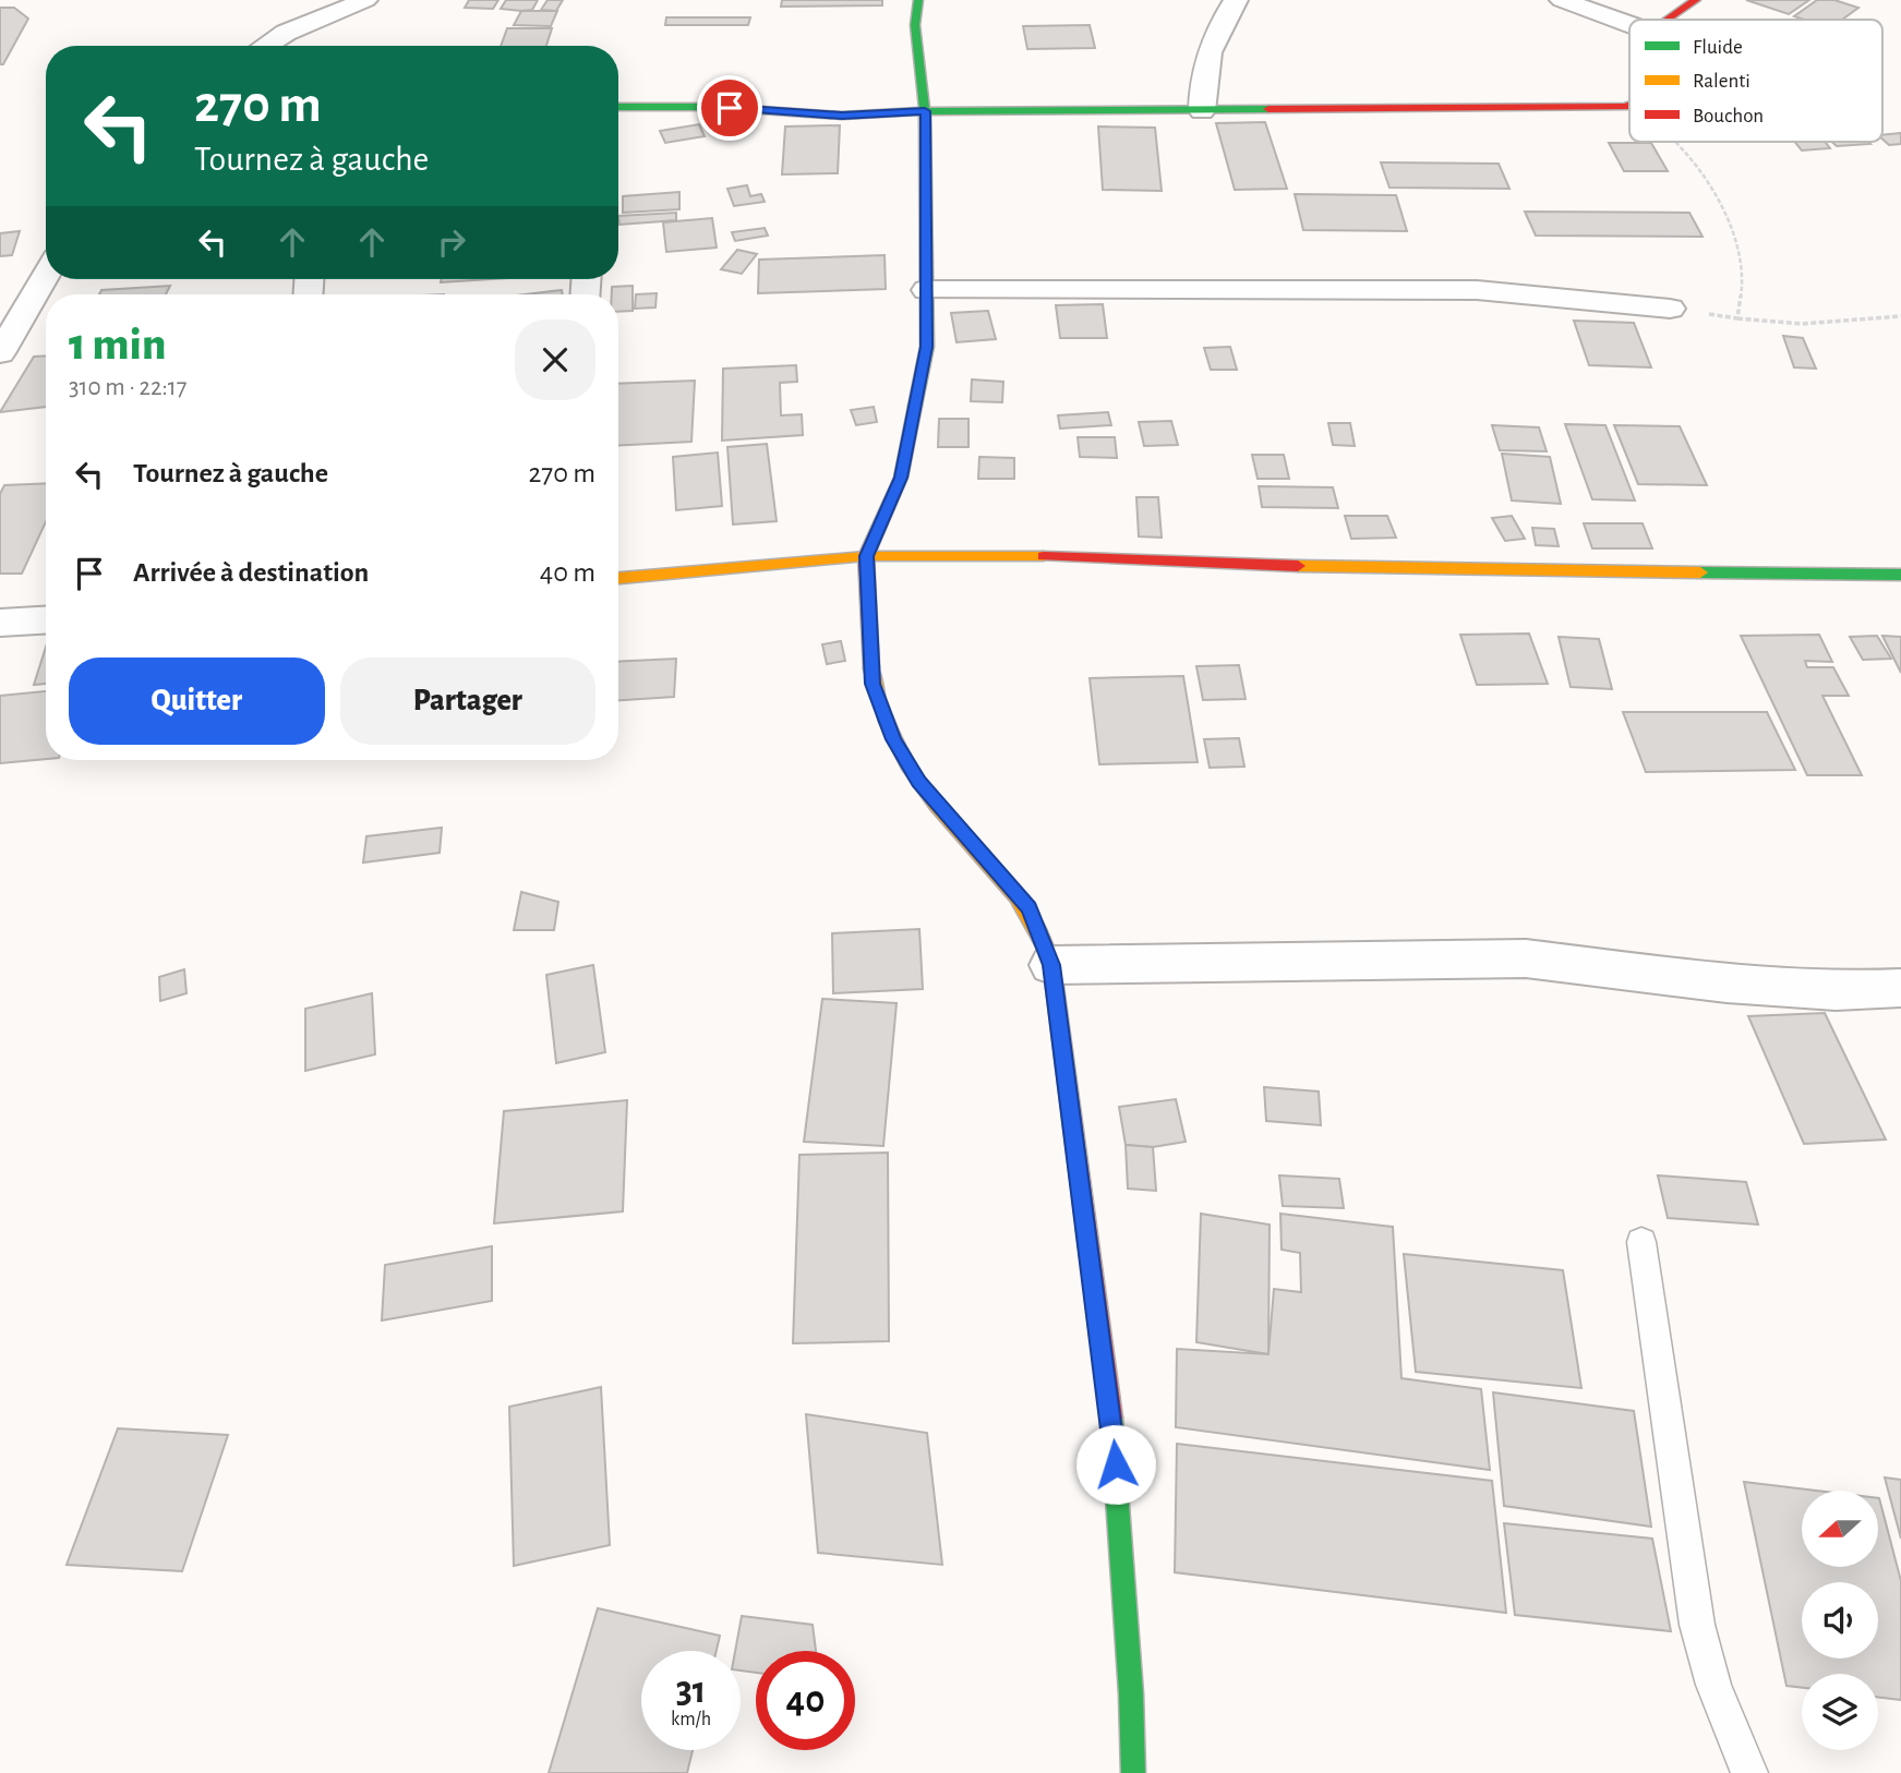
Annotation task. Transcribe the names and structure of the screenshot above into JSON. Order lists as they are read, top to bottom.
{
  "legend": ["Fluide", "Ralenti", "Bouchon"],
  "north": "left",
  "page": {
    "turn": ["270 m", "Tournez à gauche"],
    "heading": ["1 min", "310 m · 22:17"],
    "list": [
      {
        "name": "Tournez à gauche",
        "value": "270 m"
      },
      {
        "name": "Arrivée à destination",
        "value": "40 m"
      }
    ],
    "buttons": ["Quitter", "Partager"],
    "speed": "31 km/h",
    "limit": "40"
  }
}
